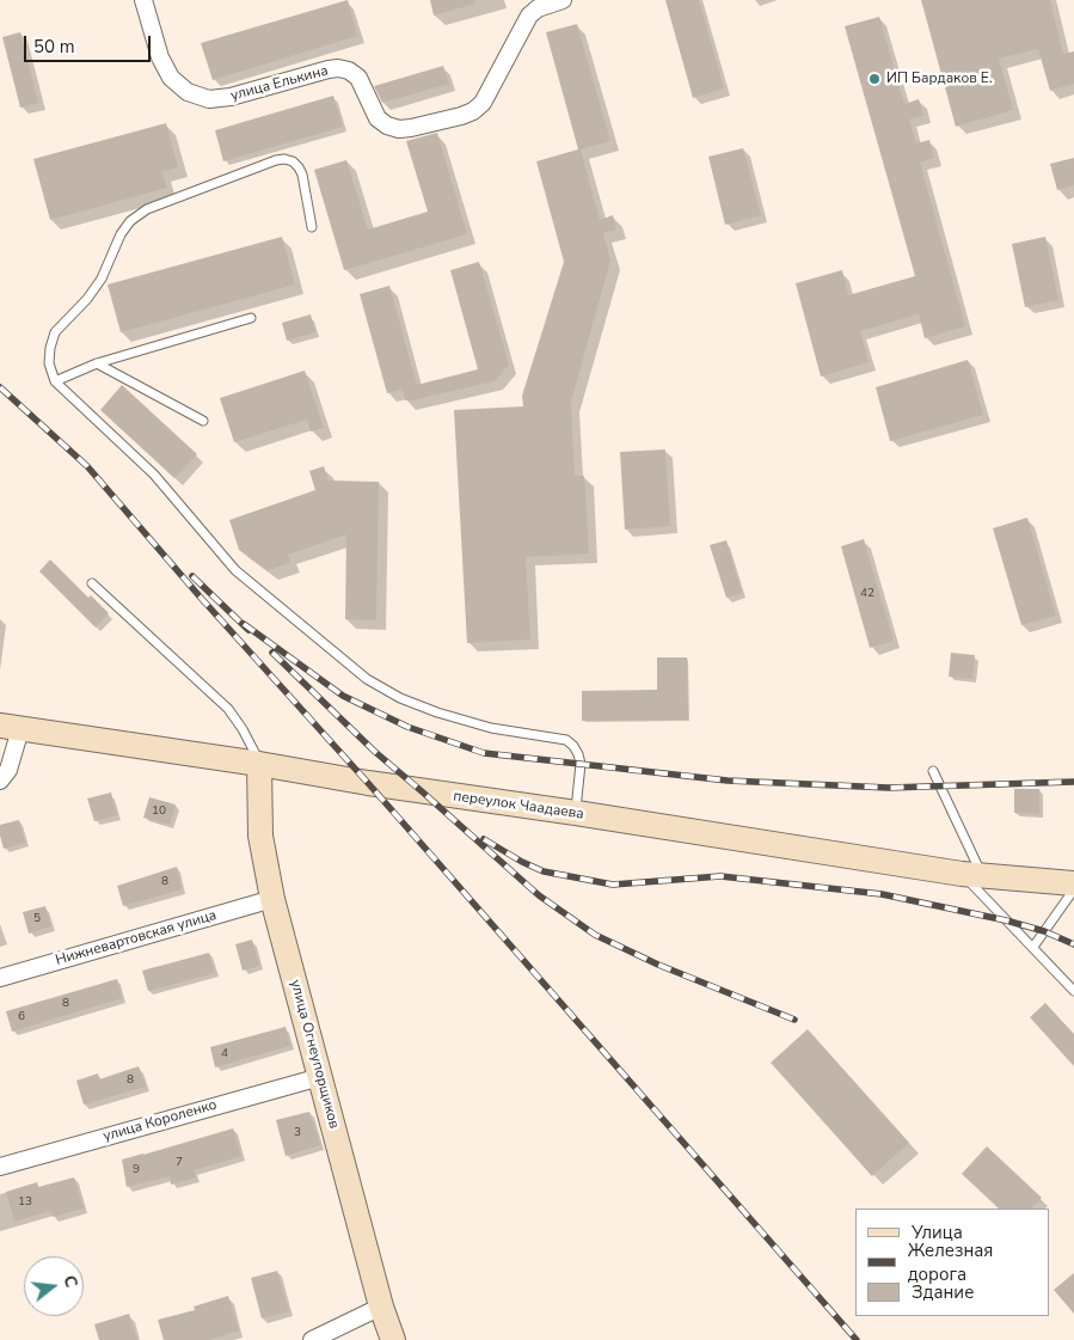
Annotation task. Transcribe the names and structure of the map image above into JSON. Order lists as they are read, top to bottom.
{
  "streets": {
    "street": [
      "улица Елькина",
      "переулок Чаадаева",
      "Нижневартовская улица",
      "улица Огнеупорщиков",
      "улица Короленко"
    ]
  },
  "crossings": [
    ["переулок Чаадаева", "улица Огнеупорщиков"],
    ["Нижневартовская улица", "улица Огнеупорщиков"],
    ["улица Огнеупорщиков", "улица Короленко"]
  ],
  "places": ["ИП Бардаков Е."],
  "house_numbers": [
    "42",
    "10",
    "8",
    "5",
    "8",
    "6",
    "4",
    "8",
    "3",
    "7",
    "9",
    "13"
  ],
  "legend": ["Улица", "Железная дорога", "Здание"],
  "scale_bar": "50 m",
  "north": "right"
}
